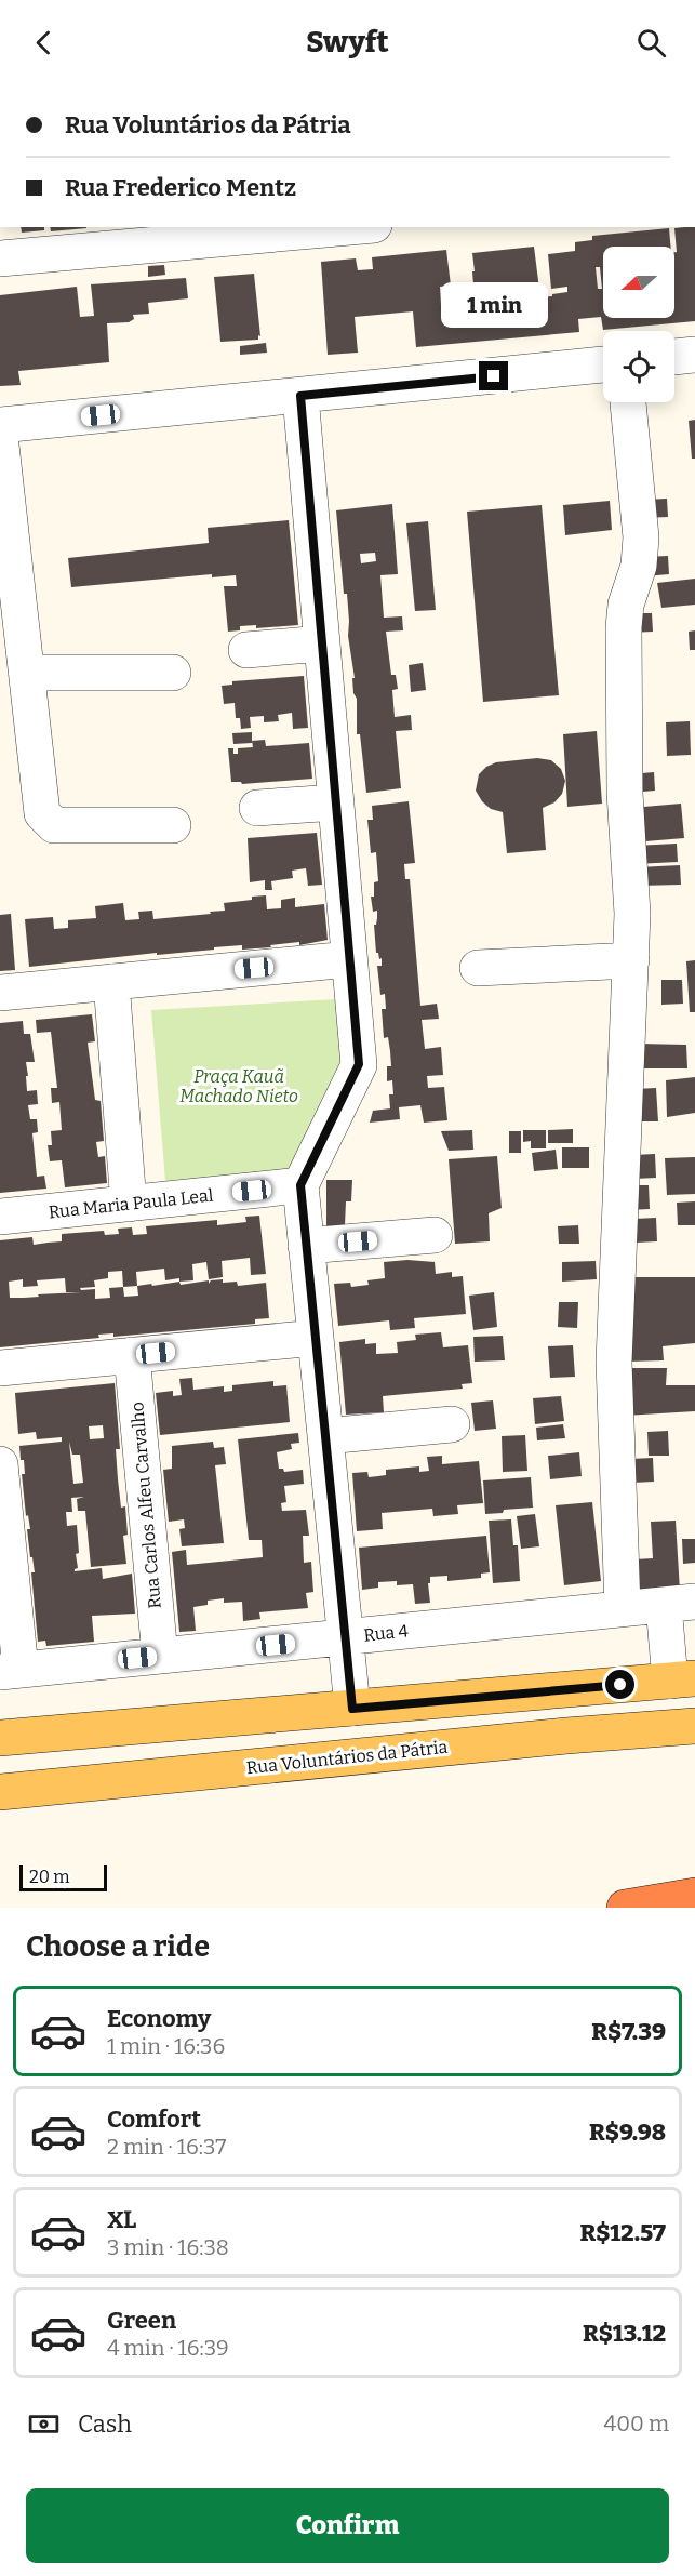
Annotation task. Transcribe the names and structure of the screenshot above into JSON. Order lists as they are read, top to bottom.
{
  "streets": {
    "main road": ["Rua Voluntários da Pátria"],
    "street": ["Rua Maria Paula Leal", "Rua Carlos Alfeu Carvalho", "Rua 4"]
  },
  "crossings": [
    ["Rua Carlos Alfeu Carvalho", "Rua 4"]
  ],
  "parks": ["Praça Kauã Machado Nieto"],
  "scale_bar": "20 m",
  "north": "left",
  "page": {
    "header": "Swyft",
    "banner": ["Rua Voluntários da Pátria", "Rua Frederico Mentz"],
    "bubble": "1 min",
    "scale": "20 m",
    "heading": "Choose a ride",
    "list": [
      {
        "name": "Economy",
        "note": "1 min · 16:36",
        "value": "R$7.39"
      },
      {
        "name": "Comfort",
        "note": "2 min · 16:37",
        "value": "R$9.98"
      },
      {
        "name": "XL",
        "note": "3 min · 16:38",
        "value": "R$12.57"
      },
      {
        "name": "Green",
        "note": "4 min · 16:39",
        "value": "R$13.12"
      }
    ],
    "pay": ["Cash", "400 m"],
    "buttons": "Confirm"
  }
}
